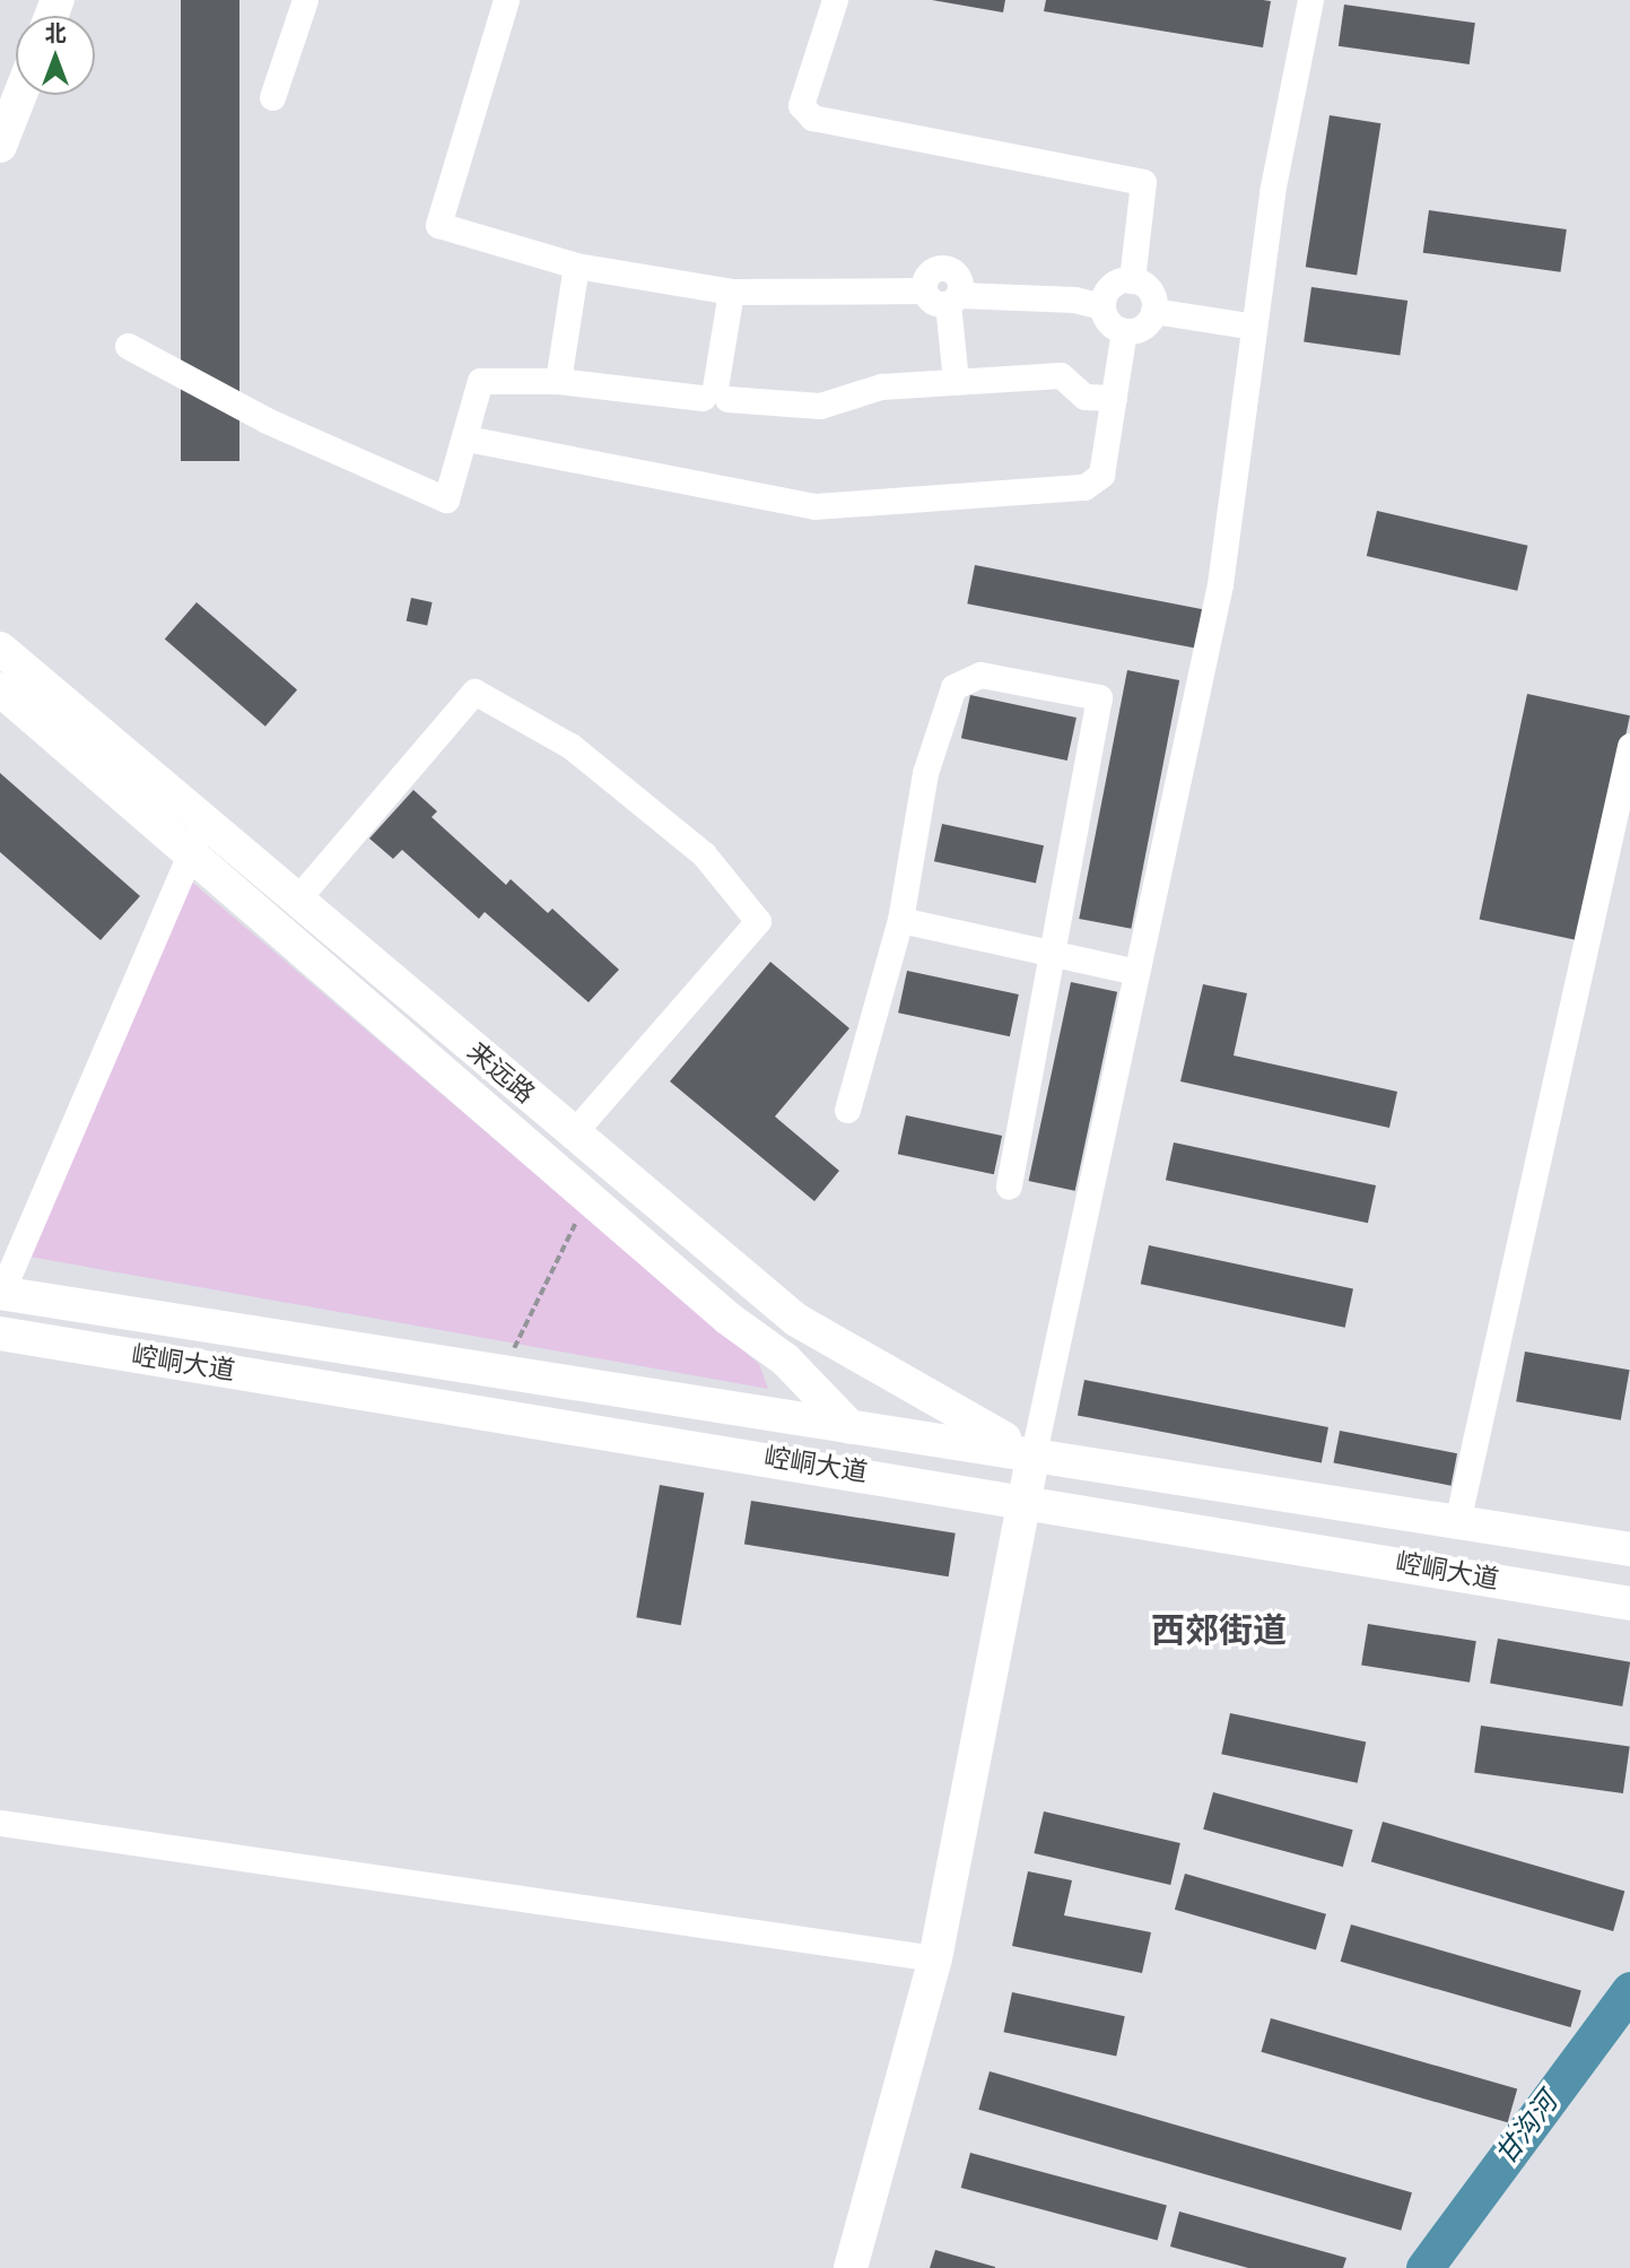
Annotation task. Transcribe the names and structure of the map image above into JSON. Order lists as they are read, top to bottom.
{
  "streets": {
    "main road": ["来远路", "崆峒大道"]
  },
  "crossings": [
    ["来远路", "崆峒大道"]
  ],
  "districts": ["西郊街道"],
  "water": ["甘沟河"],
  "north": "top"
}
